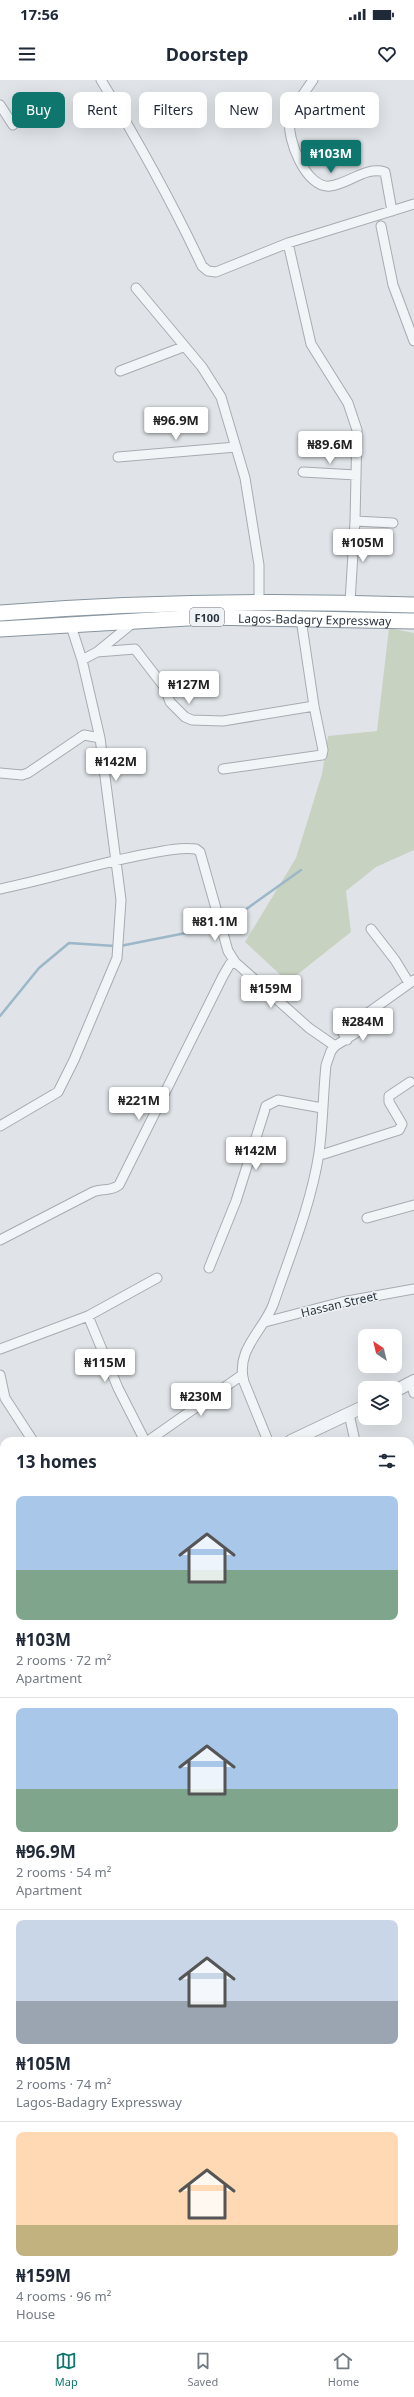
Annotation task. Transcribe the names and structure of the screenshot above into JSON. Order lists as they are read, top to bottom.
{
  "streets": {
    "highway": ["F100", "Lagos-Badagry Expressway"],
    "street": ["Hassan Street"]
  },
  "north": "top left",
  "page": {
    "status": "17:56",
    "header": "Doorstep",
    "chip": [
      "Buy",
      "Rent",
      "Filters",
      "New",
      "Apartment"
    ],
    "price": [
      "₦103M",
      "₦96.9M",
      "₦89.6M",
      "₦105M",
      "₦127M",
      "₦142M",
      "₦81.1M",
      "₦159M",
      "₦284M",
      "₦221M",
      "₦142M",
      "₦115M",
      "₦230M"
    ],
    "heading": "13 homes",
    "list": [
      {
        "name": "₦103M",
        "note": "2 rooms · 72 m² · Apartment"
      },
      {
        "name": "₦96.9M",
        "note": "2 rooms · 54 m² · Apartment"
      },
      {
        "name": "₦105M",
        "note": "2 rooms · 74 m² · Lagos-Badagry Expressway"
      },
      {
        "name": "₦159M",
        "note": "4 rooms · 96 m² · House"
      }
    ],
    "tabs": ["Map", "Saved", "Home"]
  }
}
